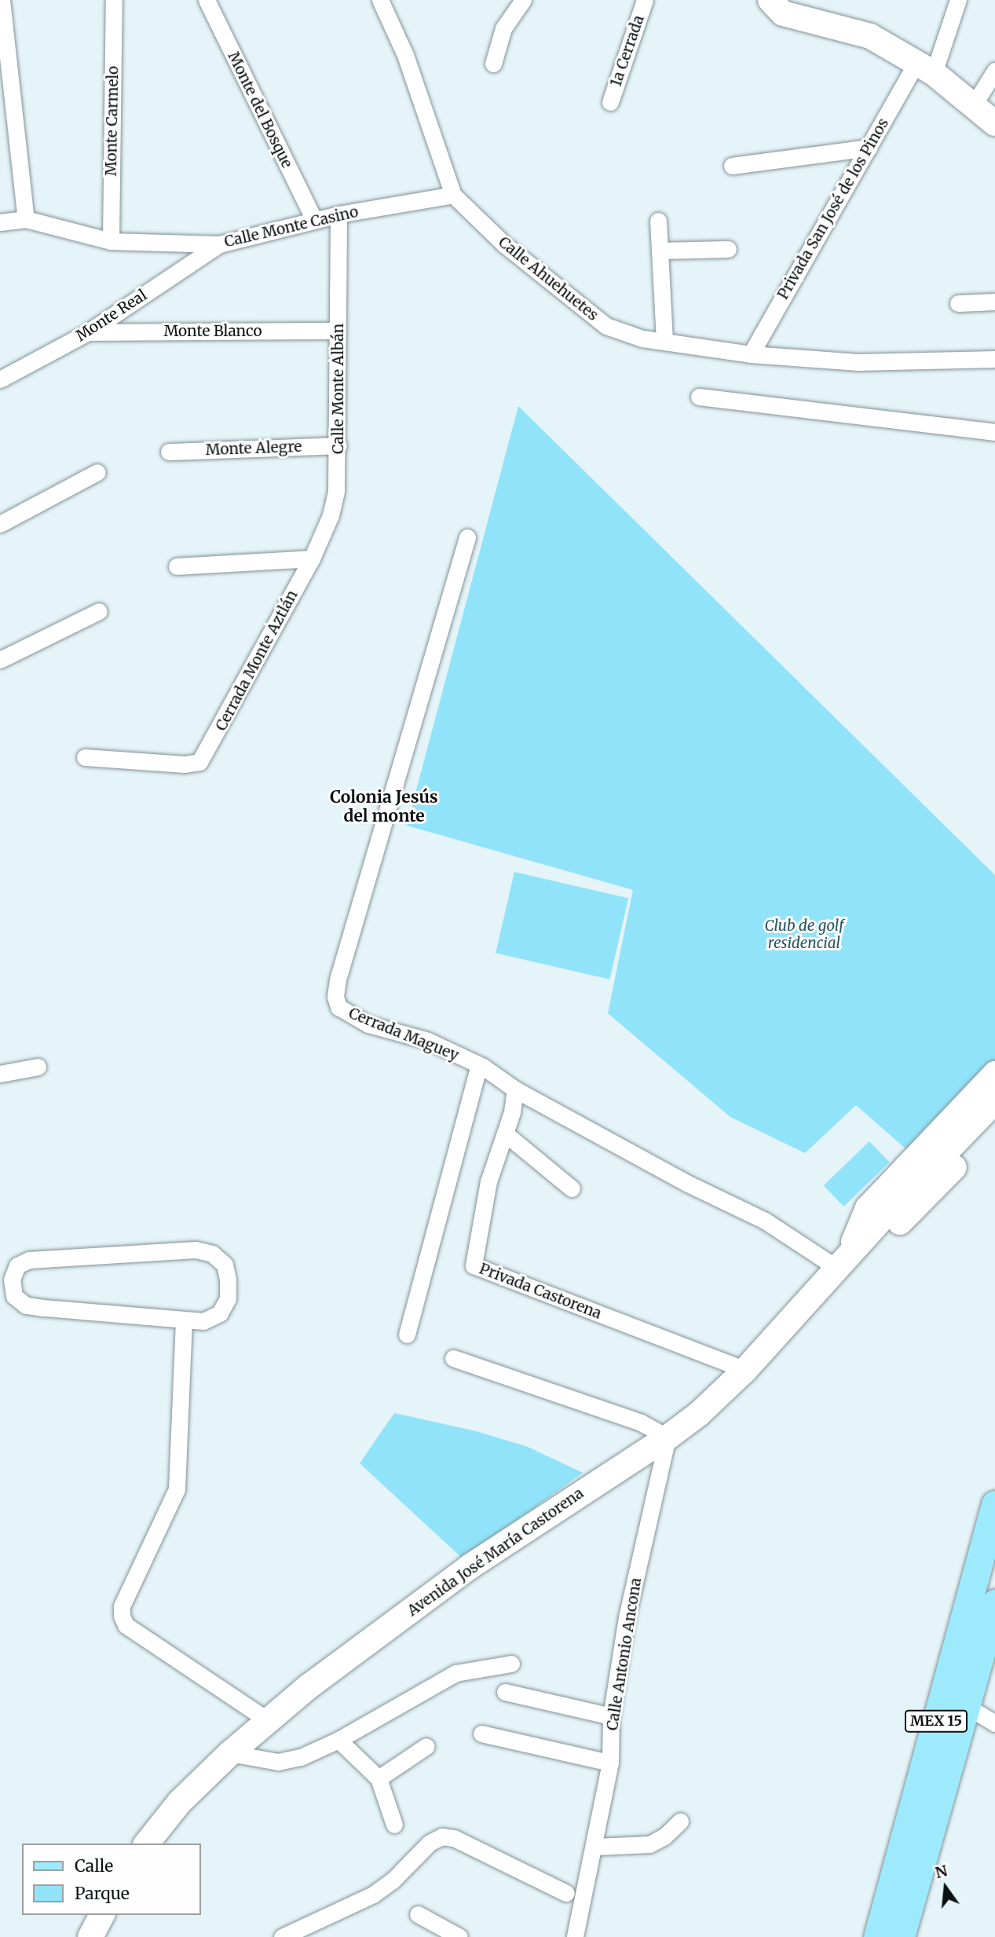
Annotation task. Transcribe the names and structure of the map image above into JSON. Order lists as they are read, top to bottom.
{
  "streets": {
    "main road": ["Avenida José María Castorena", "MEX 15"],
    "street": [
      "1a Cerrada",
      "Monte del Bosque",
      "Monte Carmelo",
      "Privada San José de los Pinos",
      "Calle Monte Casino",
      "Calle Ahuehuetes",
      "Monte Real",
      "Monte Blanco",
      "Calle Monte Albán",
      "Monte Alegre",
      "Cerrada Monte Aztlán",
      "Cerrada Maguey",
      "Privada Castorena",
      "Calle Antonio Ancona"
    ]
  },
  "crossings": [
    ["Monte del Bosque", "Calle Monte Casino"],
    ["Monte Carmelo", "Calle Monte Casino"],
    ["Privada San José de los Pinos", "Calle Ahuehuetes"],
    ["Calle Monte Casino", "Calle Ahuehuetes"],
    ["Calle Monte Casino", "Monte Real"],
    ["Calle Monte Casino", "Calle Monte Albán"],
    ["Monte Real", "Monte Blanco"],
    ["Monte Blanco", "Calle Monte Albán"],
    ["Calle Monte Albán", "Monte Alegre"],
    ["Calle Monte Albán", "Cerrada Monte Aztlán"],
    ["Cerrada Maguey", "Privada Castorena"],
    ["Cerrada Maguey", "Avenida José María Castorena"],
    ["Privada Castorena", "Avenida José María Castorena"],
    ["Avenida José María Castorena", "Calle Antonio Ancona"]
  ],
  "districts": ["Colonia Jesús del monte"],
  "parks": ["Club de golf residencial"],
  "legend": ["Calle", "Parque"],
  "north": "top"
}
